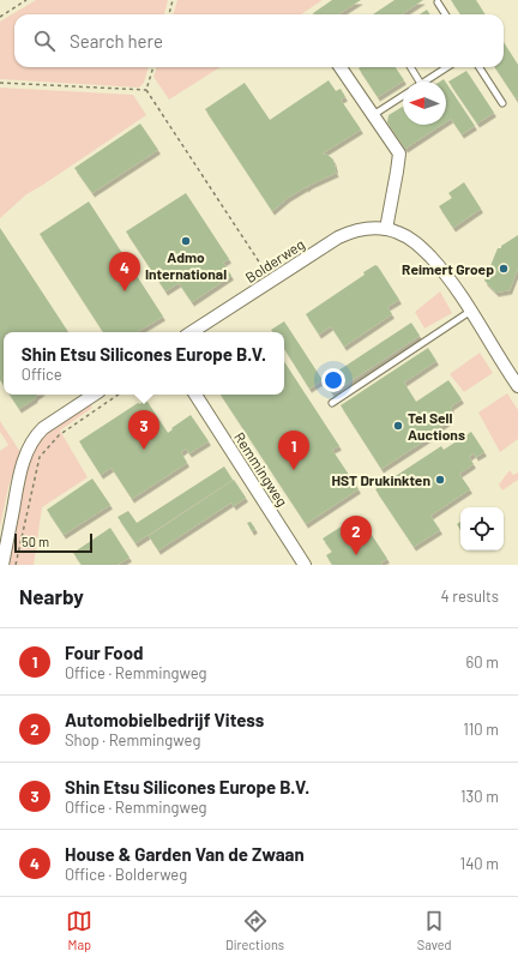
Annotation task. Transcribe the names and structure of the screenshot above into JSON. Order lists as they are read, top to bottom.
{
  "streets": {
    "street": ["Bolderweg", "Remmingweg"]
  },
  "places": [
    "Admo International",
    "Reimert Groep",
    "Tel Sell Auctions",
    "HST Drukinkten"
  ],
  "scale_bar": "50 m",
  "north": "left",
  "page": {
    "search": "Search here",
    "pins": [
      "4",
      "3",
      "1",
      "2"
    ],
    "popup": ["Shin Etsu Silicones Europe B.V.", "Office"],
    "scale": "50 m",
    "heading": ["Nearby", "4 results"],
    "list": [
      {
        "mark": "1",
        "name": "Four Food",
        "note": "Office · Remmingweg",
        "value": "60 m"
      },
      {
        "mark": "2",
        "name": "Automobielbedrijf Vitess",
        "note": "Shop · Remmingweg",
        "value": "110 m"
      },
      {
        "mark": "3",
        "name": "Shin Etsu Silicones Europe B.V.",
        "note": "Office · Remmingweg",
        "value": "130 m"
      },
      {
        "mark": "4",
        "name": "House & Garden Van de Zwaan",
        "note": "Office · Bolderweg",
        "value": "140 m"
      }
    ],
    "nav": ["Map", "Directions", "Saved"]
  }
}
